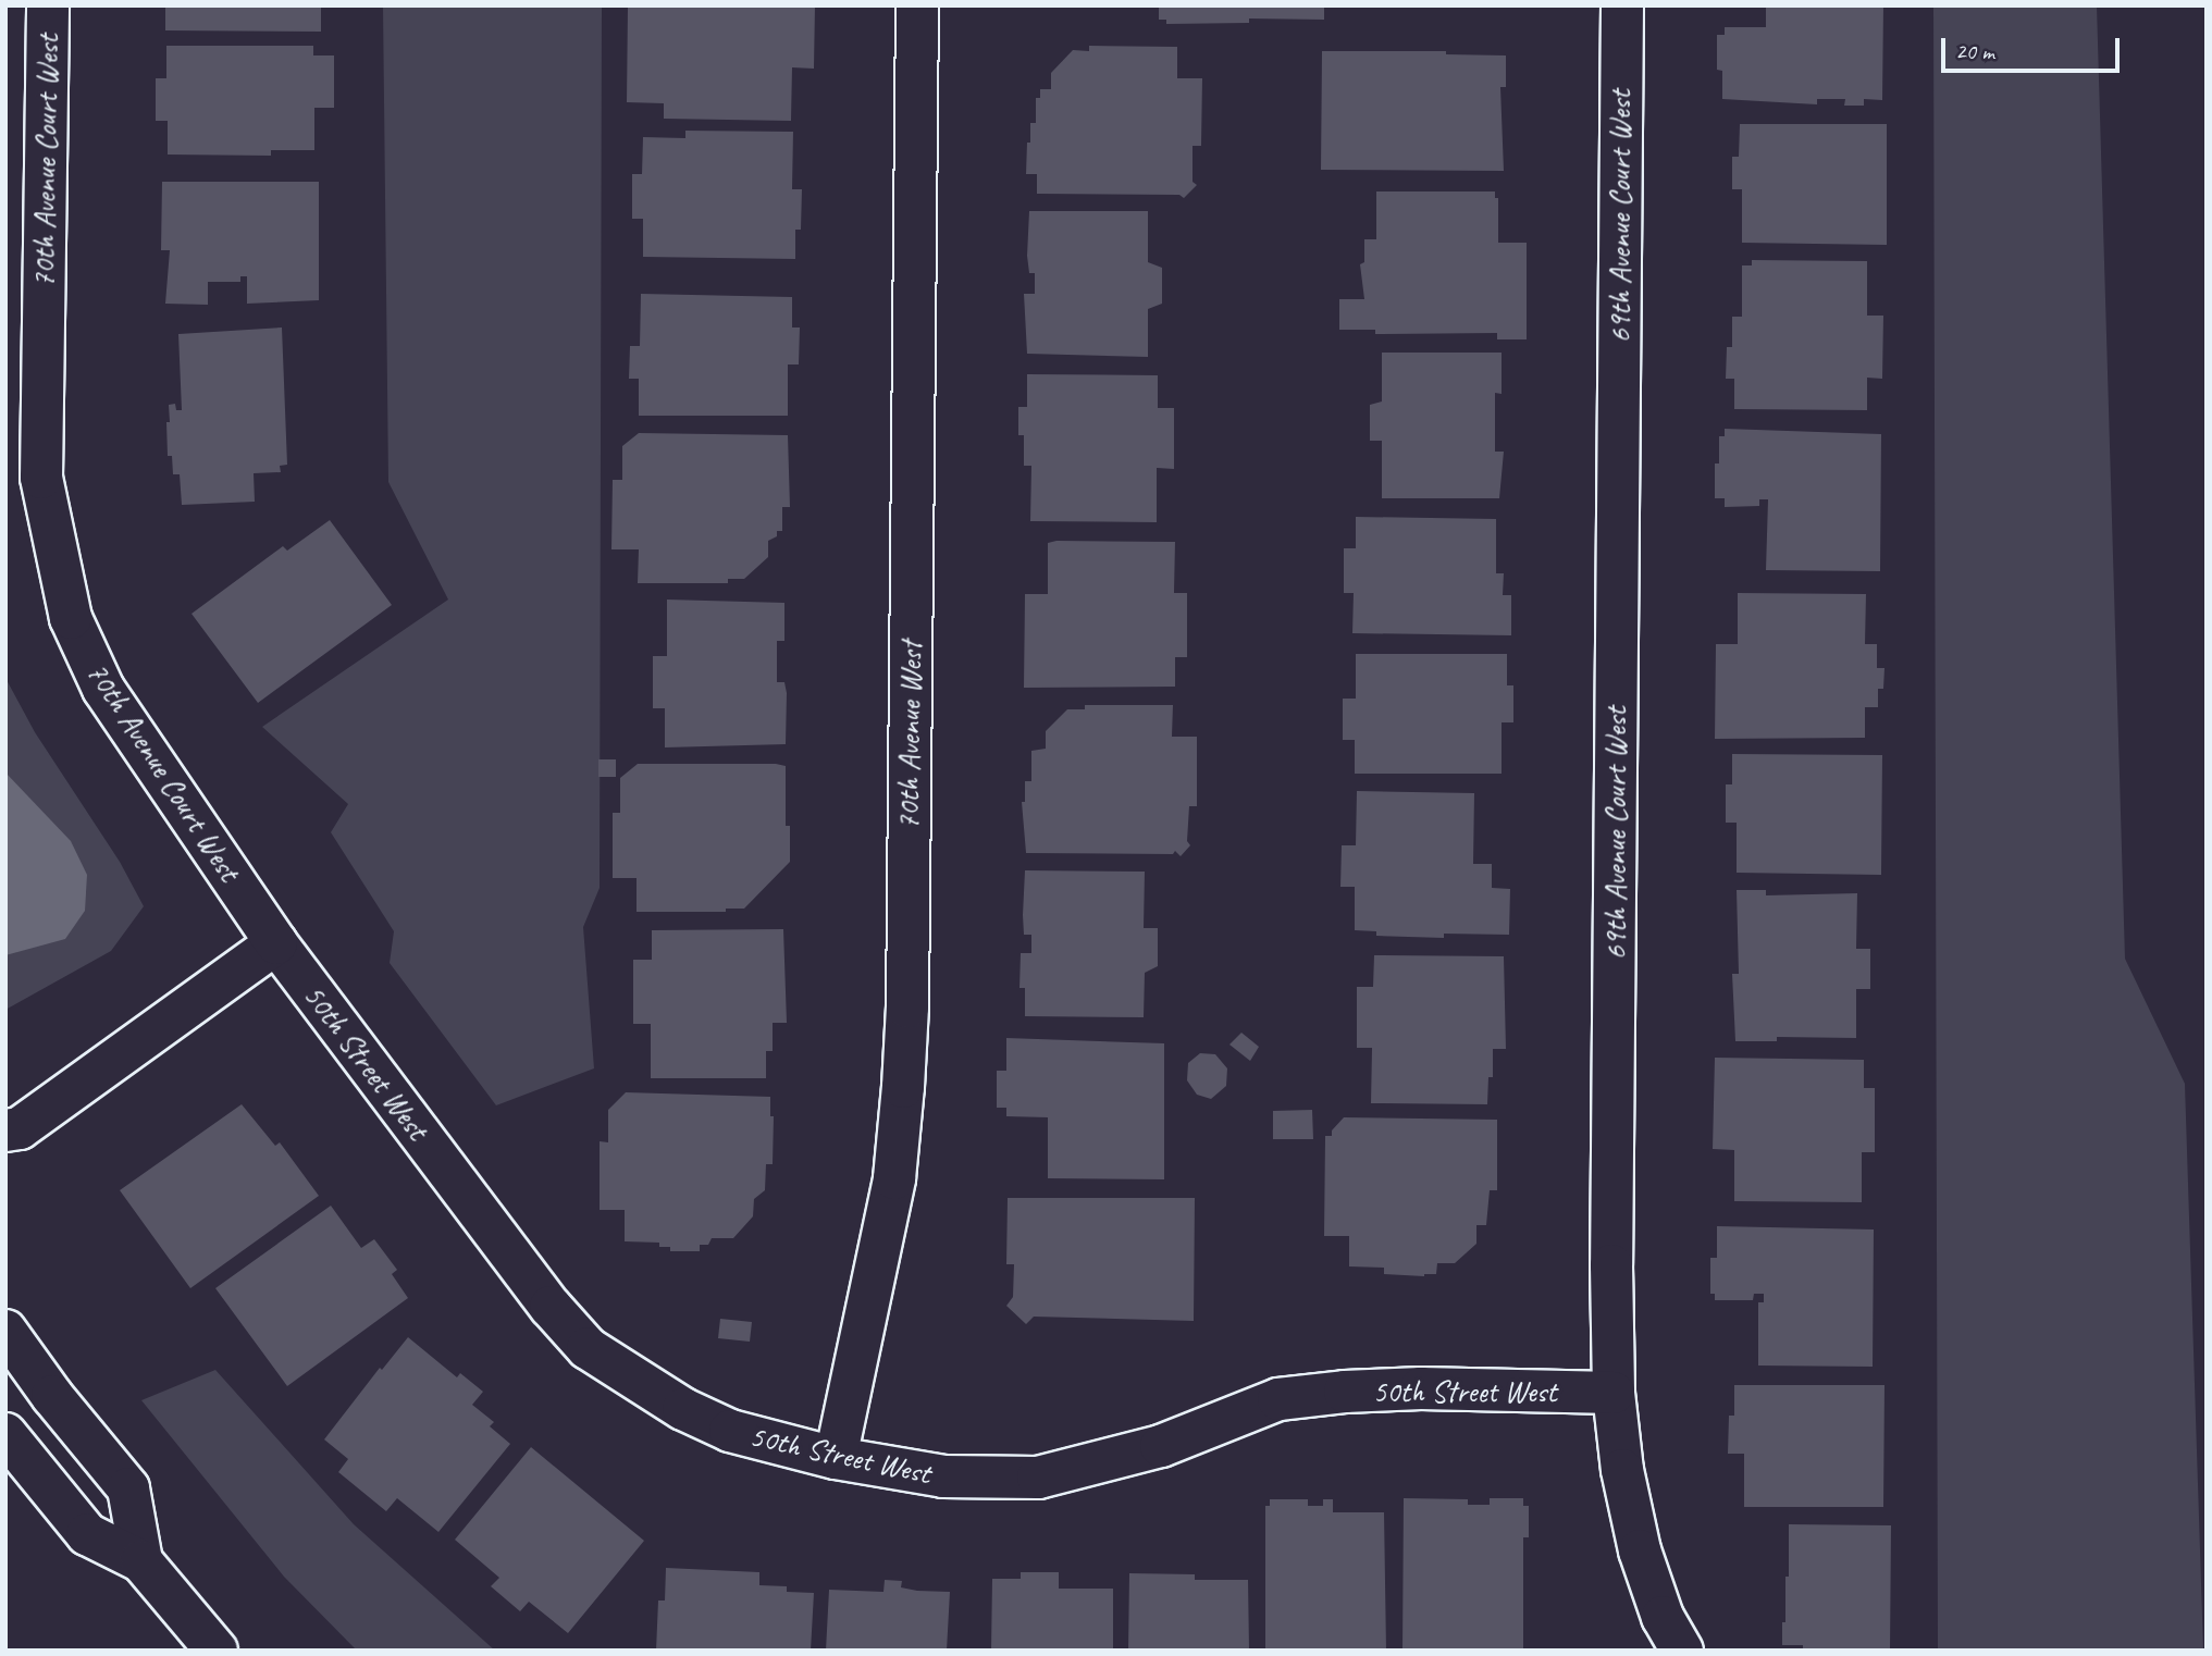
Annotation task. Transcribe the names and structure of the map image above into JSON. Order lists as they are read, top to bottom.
{
  "streets": {
    "street": [
      "70th Avenue Court West",
      "69th Avenue Court West",
      "70th Avenue West",
      "50th Street West"
    ]
  },
  "crossings": [
    ["70th Avenue Court West", "50th Street West"],
    ["69th Avenue Court West", "50th Street West"],
    ["70th Avenue West", "50th Street West"]
  ],
  "scale_bar": "20 m"
}
